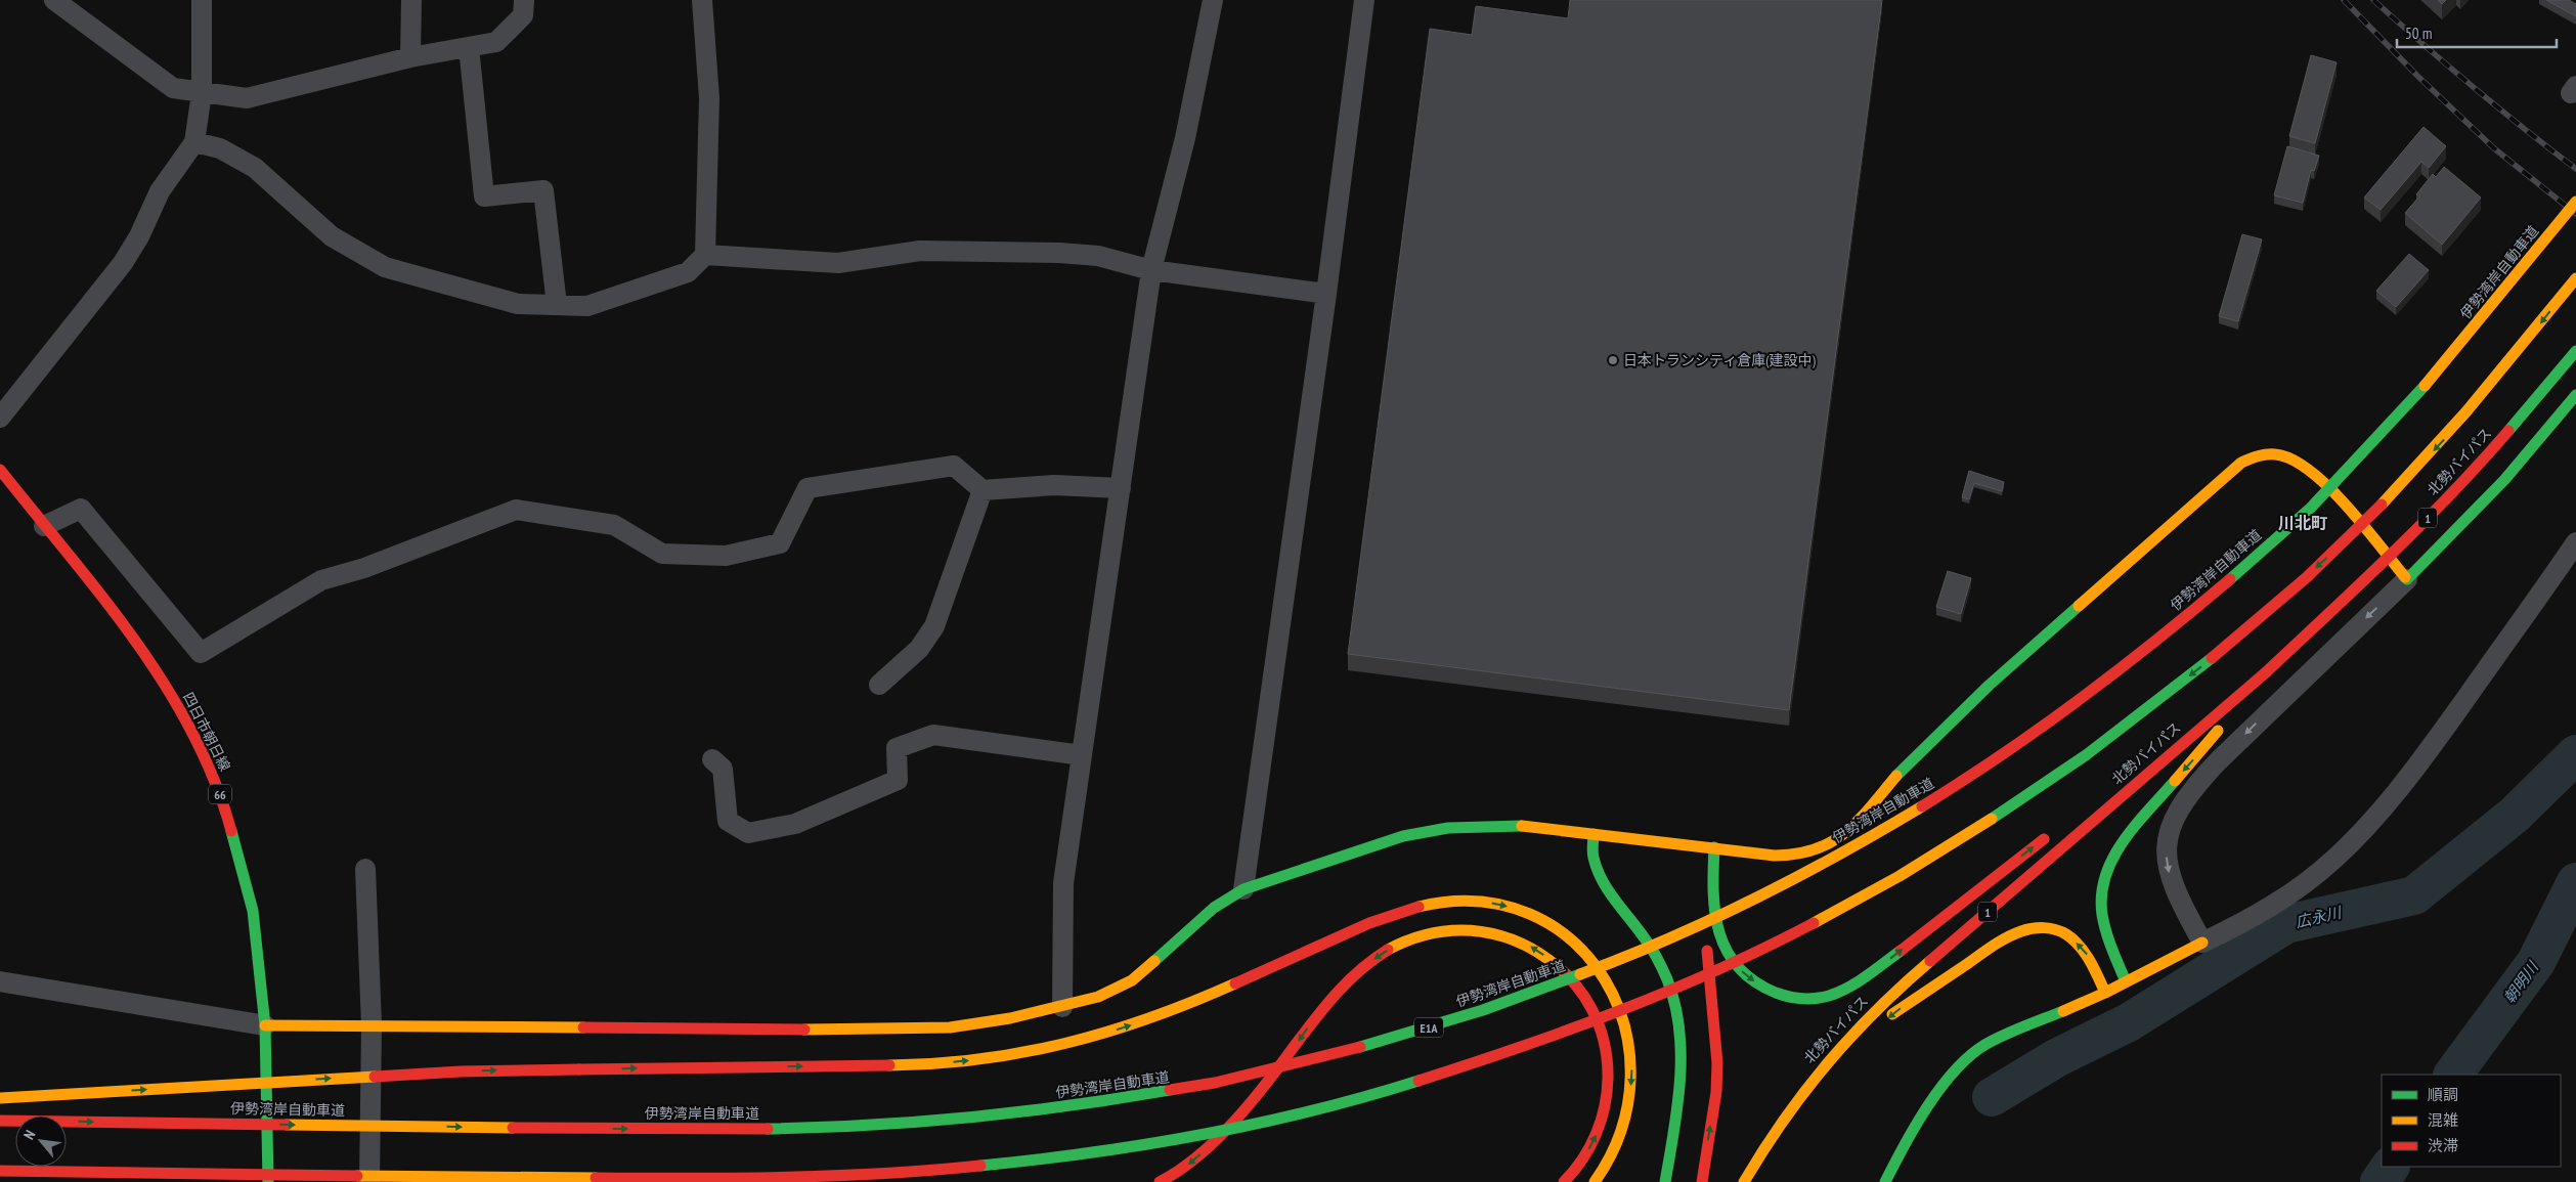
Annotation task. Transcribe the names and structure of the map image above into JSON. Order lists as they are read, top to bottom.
{
  "streets": {
    "main road": [
      "伊勢湾岸自動車道",
      "北勢バイパス",
      "1",
      "四日市朝日線",
      "66",
      "E1A"
    ]
  },
  "crossings": [
    ["北勢バイパス", "1"]
  ],
  "districts": ["川北町"],
  "water": ["広永川", "朝明川"],
  "places": ["日本トランシティ倉庫(建設中)"],
  "legend": ["順調", "混雑", "渋滞"],
  "scale_bar": "50 m",
  "north": "top left"
}
